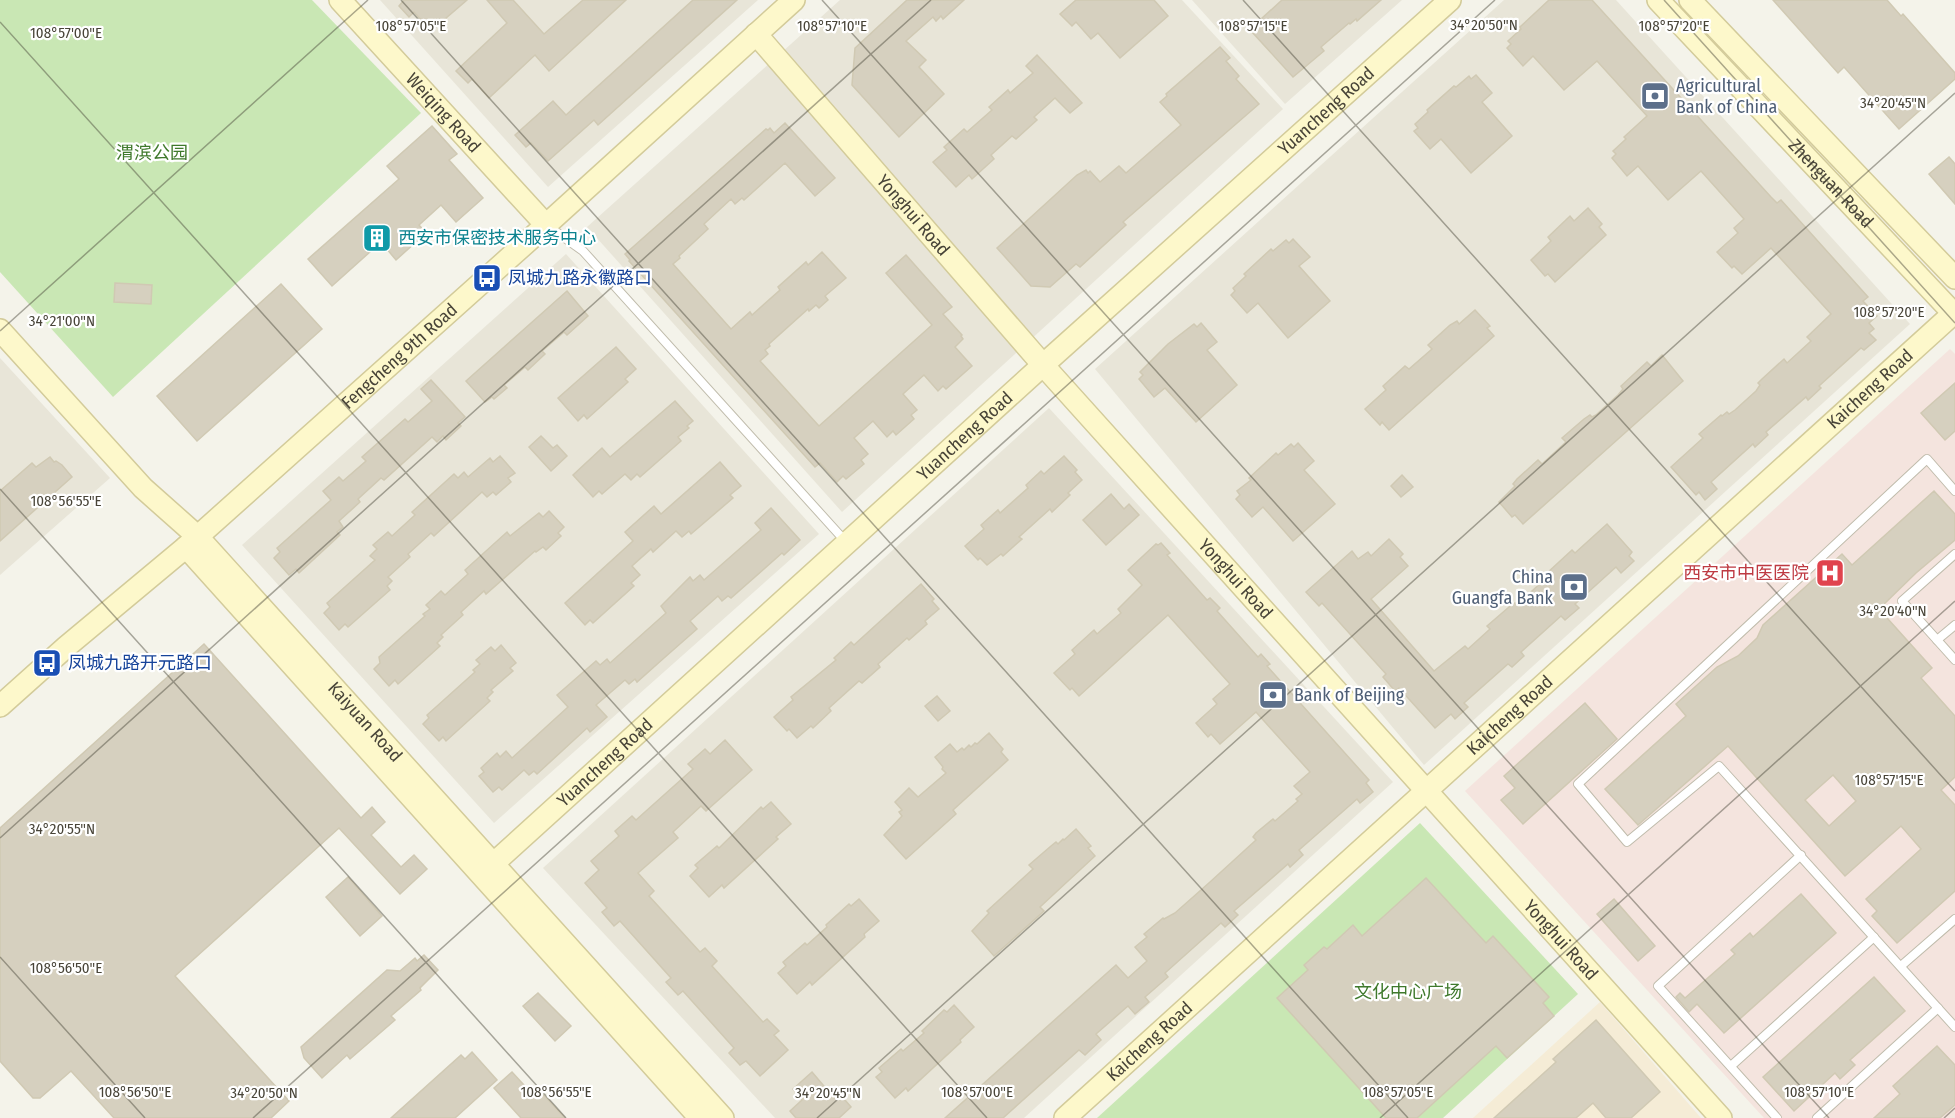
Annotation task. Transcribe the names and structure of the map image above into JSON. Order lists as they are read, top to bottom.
{
  "streets": {
    "street": [
      "Yuancheng Road",
      "Weiqing Road",
      "Zhenguan Road",
      "Yonghui Road",
      "Fengcheng 9th Road",
      "Kaicheng Road",
      "Kaiyuan Road"
    ]
  },
  "crossings": [
    ["Yuancheng Road", "Yonghui Road"],
    ["Yuancheng Road", "Kaiyuan Road"],
    ["Weiqing Road", "Fengcheng 9th Road"],
    ["Zhenguan Road", "Kaicheng Road"],
    ["Yonghui Road", "Fengcheng 9th Road"],
    ["Yonghui Road", "Kaicheng Road"],
    ["Fengcheng 9th Road", "Kaiyuan Road"]
  ],
  "parks": ["渭滨公园", "文化中心广场"],
  "places": {
    "bank": ["Agricultural Bank of China", "China Guangfa Bank", "Bank of Beijing"],
    "building": ["西安市保密技术服务中心"],
    "bus stop": ["凤城九路永徽路口", "凤城九路开元路口"],
    "hospital": ["西安市中医医院"]
  },
  "coordinates": [
    "34°20'50\"N",
    "108°57'05\"E",
    "108°57'10\"E",
    "108°57'15\"E",
    "108°57'20\"E",
    "108°57'00\"E",
    "34°20'45\"N",
    "34°21'00\"N",
    "108°56'55\"E",
    "34°20'40\"N",
    "34°20'55\"N",
    "108°56'50\"E"
  ]
}
